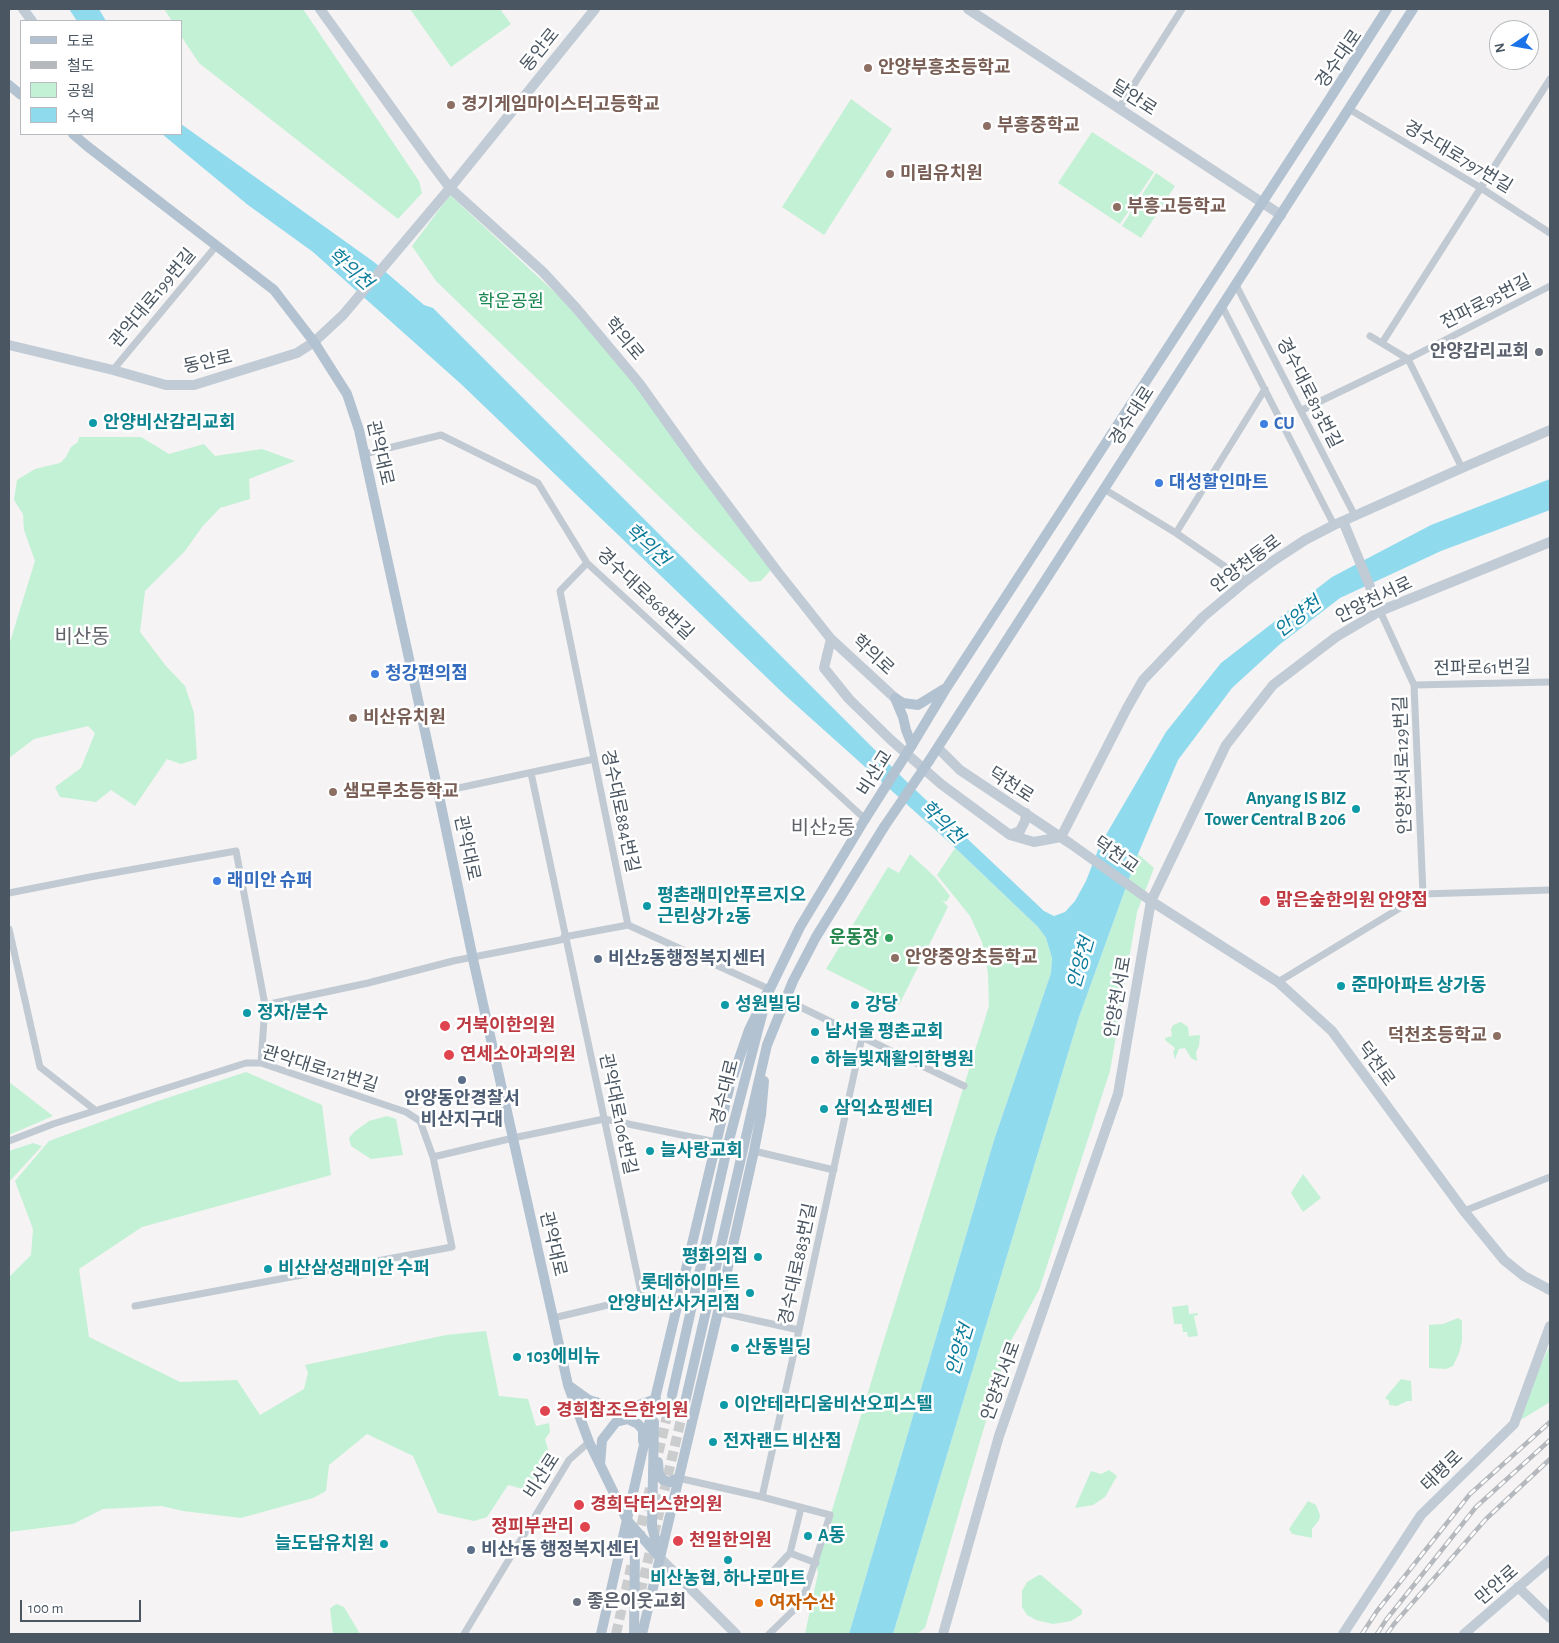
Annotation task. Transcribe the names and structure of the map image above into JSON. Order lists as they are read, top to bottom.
{
  "streets": {
    "main road": ["경수대로", "관악대로", "비산교"],
    "street": [
      "동안로",
      "달안로",
      "경수대로797번길",
      "관악대로199번길",
      "전파로95번길",
      "학의로",
      "경수대로813번길",
      "안양천동로",
      "경수대로868번길",
      "안양천서로",
      "전파로61번길",
      "안양천서로129번길",
      "덕천로",
      "경수대로884번길",
      "덕천교",
      "관악대로121번길",
      "관악대로106번길",
      "경수대로883번길",
      "태평로",
      "비산로",
      "만안로"
    ]
  },
  "crossings": [
    ["동안로", "관악대로199번길"],
    ["동안로", "학의로"],
    ["동안로", "관악대로"],
    ["경수대로", "달안로"],
    ["경수대로", "경수대로797번길"],
    ["경수대로", "경수대로813번길"],
    ["경수대로", "경수대로868번길"],
    ["경수대로", "비산교"],
    ["경수대로", "덕천로"],
    ["관악대로199번길", "관악대로"],
    ["전파로95번길", "경수대로813번길"],
    ["경수대로813번길", "안양천동로"],
    ["관악대로", "경수대로868번길"],
    ["관악대로", "비산로"],
    ["안양천동로", "덕천로"],
    ["경수대로868번길", "비산교"],
    ["경수대로868번길", "경수대로884번길"],
    ["안양천서로", "안양천서로129번길"],
    ["안양천서로", "덕천로"],
    ["전파로61번길", "안양천서로129번길"],
    ["덕천로", "덕천교"]
  ],
  "districts": ["비산동", "비산2동"],
  "water": ["학의천", "안양천"],
  "parks": ["학운공원"],
  "places": [
    "안양부흥초등학교",
    "경기게임마이스터고등학교",
    "부흥중학교",
    "미림유치원",
    "부흥고등학교",
    "안양감리교회",
    "안양비산감리교회",
    "CU",
    "대성할인마트",
    "청강편의점",
    "비산유치원",
    "샘모루초등학교",
    "Anyang IS BIZ Tower Central B 206",
    "래미안 슈퍼",
    "맑은숲한의원 안양점",
    "평촌래미안푸르지오 근린상가 2동",
    "운동장",
    "안양중앙초등학교",
    "비산2동행정복지센터",
    "준마아파트 상가동",
    "성원빌딩",
    "강당",
    "정자/분수",
    "거북이한의원",
    "남서울 평촌교회",
    "덕천초등학교",
    "연세소아과의원",
    "하늘빛재활의학병원",
    "안양동안경찰서 비산지구대",
    "삼익쇼핑센터",
    "늘사랑교회",
    "평화의집",
    "비산삼성래미안 수퍼",
    "롯데하이마트 안양비산사거리점",
    "산동빌딩",
    "103에비뉴",
    "이안테라디움비산오피스텔",
    "경희참조은한의원",
    "전자랜드 비산점",
    "경희닥터스한의원",
    "정피부관리",
    "A동",
    "천일한의원",
    "늘도담유치원",
    "비산1동 행정복지센터",
    "비산농협, 하나로마트",
    "좋은이웃교회",
    "여자수산"
  ],
  "legend": [
    "도로",
    "철도",
    "공원",
    "수역"
  ],
  "scale_bar": "100 m",
  "north": "left"
}
